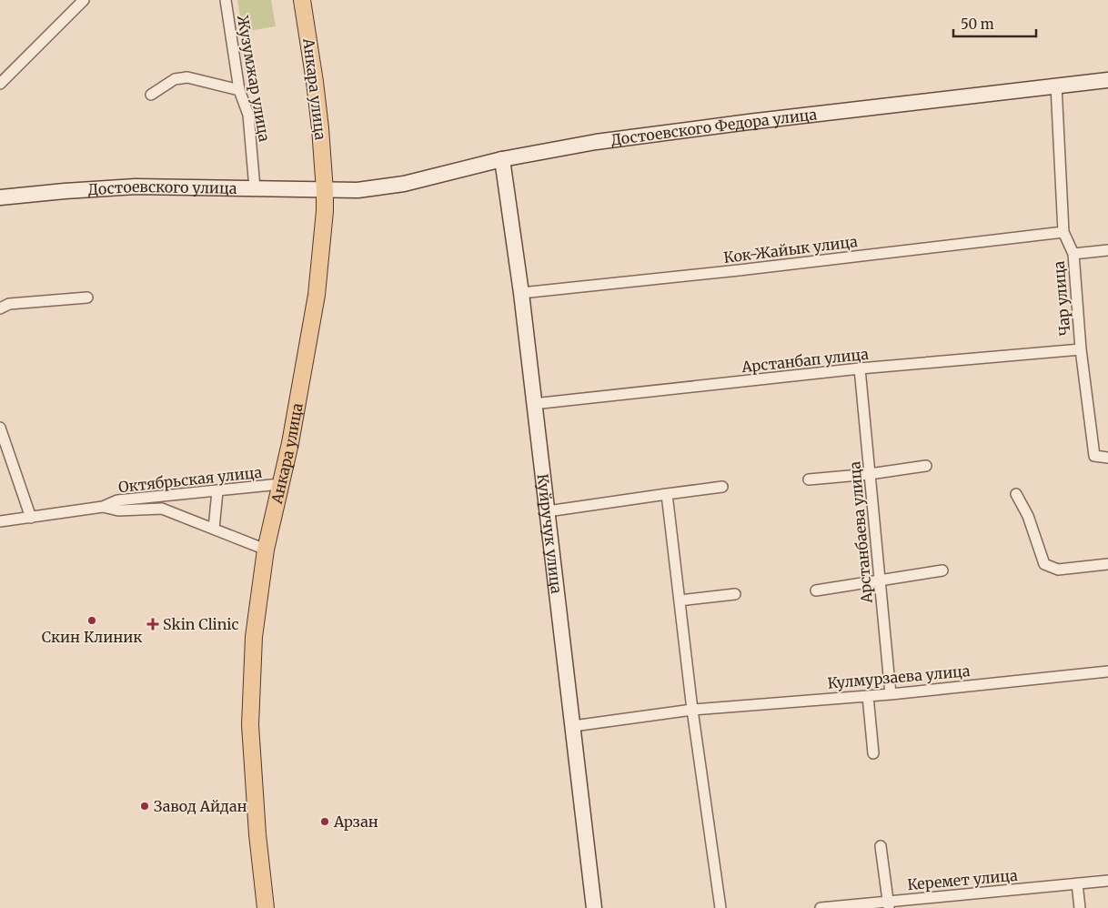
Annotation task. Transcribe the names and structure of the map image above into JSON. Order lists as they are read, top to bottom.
{
  "streets": {
    "main road": ["Анкара улица"],
    "street": [
      "Жузумжар улица",
      "Достоевского Федора улица",
      "Достоевского улица",
      "Кок-Жайык улица",
      "Чар улица",
      "Арстанбап улица",
      "Октябрьская улица",
      "Арстанбаева улица",
      "Куйручук улица",
      "Кулмурзаева улица",
      "Керемет улица"
    ]
  },
  "crossings": [
    ["Жузумжар улица", "Достоевского улица"],
    ["Анкара улица", "Достоевского Федора улица"],
    ["Анкара улица", "Достоевского улица"],
    ["Анкара улица", "Октябрьская улица"],
    ["Достоевского Федора улица", "Достоевского улица"],
    ["Достоевского Федора улица", "Чар улица"],
    ["Достоевского Федора улица", "Куйручук улица"],
    ["Кок-Жайык улица", "Чар улица"],
    ["Кок-Жайык улица", "Куйручук улица"],
    ["Чар улица", "Арстанбап улица"],
    ["Арстанбап улица", "Арстанбаева улица"],
    ["Арстанбап улица", "Куйручук улица"],
    ["Арстанбаева улица", "Кулмурзаева улица"],
    ["Куйручук улица", "Кулмурзаева улица"]
  ],
  "places": {
    "other": ["Скин Клиник", "Завод Айдан", "Арзан"],
    "health": ["Skin Clinic"]
  },
  "scale_bar": "50 m"
}
